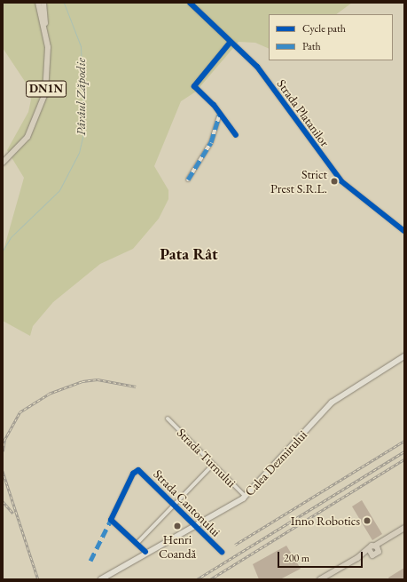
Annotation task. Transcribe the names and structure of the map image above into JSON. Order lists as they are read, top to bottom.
{
  "streets": {
    "main road": ["DN1N", "Calea Dezmirului"],
    "street": ["Strada Platanilor", "Strada Turnului", "Strada Cantonului"]
  },
  "crossings": [
    ["Strada Turnului", "Calea Dezmirului"],
    ["Calea Dezmirului", "Strada Cantonului"]
  ],
  "districts": ["Pata Rât"],
  "water": ["Pârâul Zăpodie"],
  "places": ["Strict Prest S.R.L.", "Inno Robotics", "Henri Coandă"],
  "legend": ["Cycle path", "Path"],
  "scale_bar": "200 m"
}
